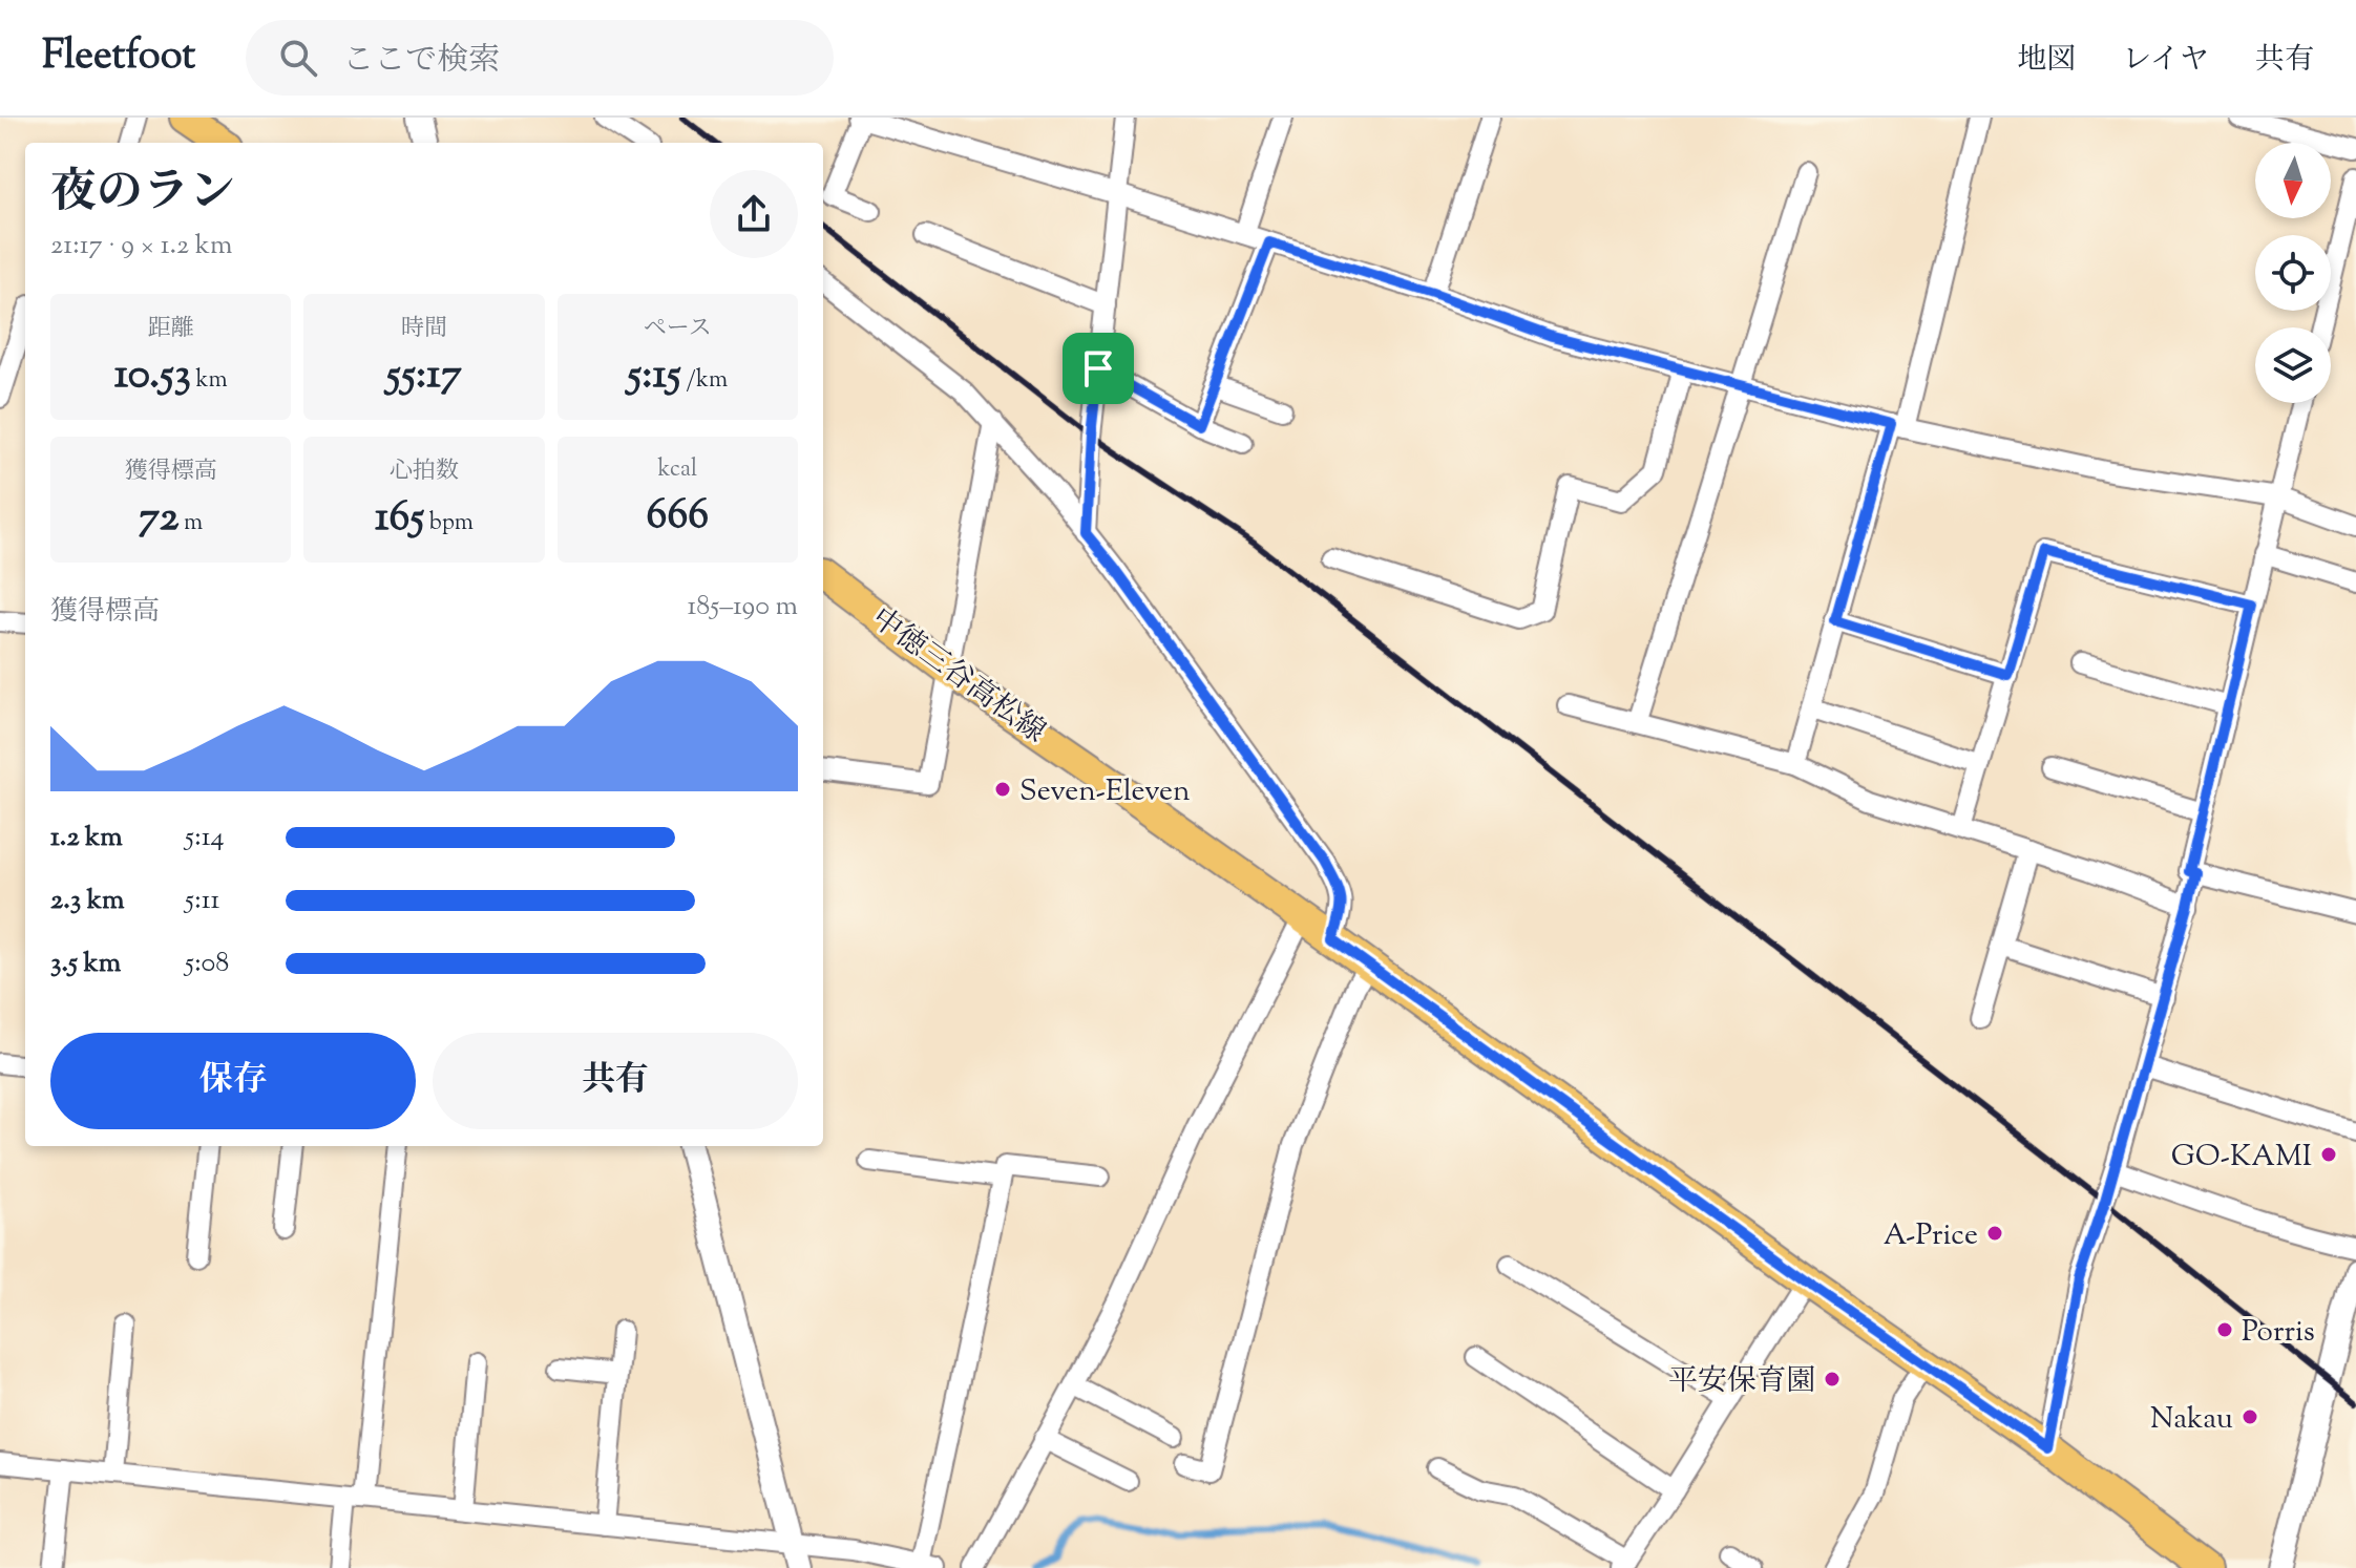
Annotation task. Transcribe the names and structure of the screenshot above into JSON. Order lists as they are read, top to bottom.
{
  "streets": {
    "main road": ["中徳三谷高松線"]
  },
  "places": [
    "Seven-Eleven",
    "GO-KAMI",
    "A-Price",
    "Porris",
    "平安保育園",
    "Nakau"
  ],
  "north": "bottom",
  "page": {
    "header": "Fleetfoot",
    "search": "ここで検索",
    "nav": ["地図", "レイヤ", "共有"],
    "heading": ["夜のラン", "21:17 · 9 × 1.2 km"],
    "stats": [
      ["距離", "10.53 km"],
      ["時間", "55:17"],
      ["ペース", "5:15 /km"],
      ["獲得標高", "72 m"],
      ["心拍数", "165 bpm"],
      ["kcal", "666"]
    ],
    "chart": ["獲得標高", "185–190 m"],
    "list": [
      {
        "name": "1.2 km",
        "note": "5:14"
      },
      {
        "name": "2.3 km",
        "note": "5:11"
      },
      {
        "name": "3.5 km",
        "note": "5:08"
      }
    ],
    "buttons": ["保存", "共有"]
  }
}
